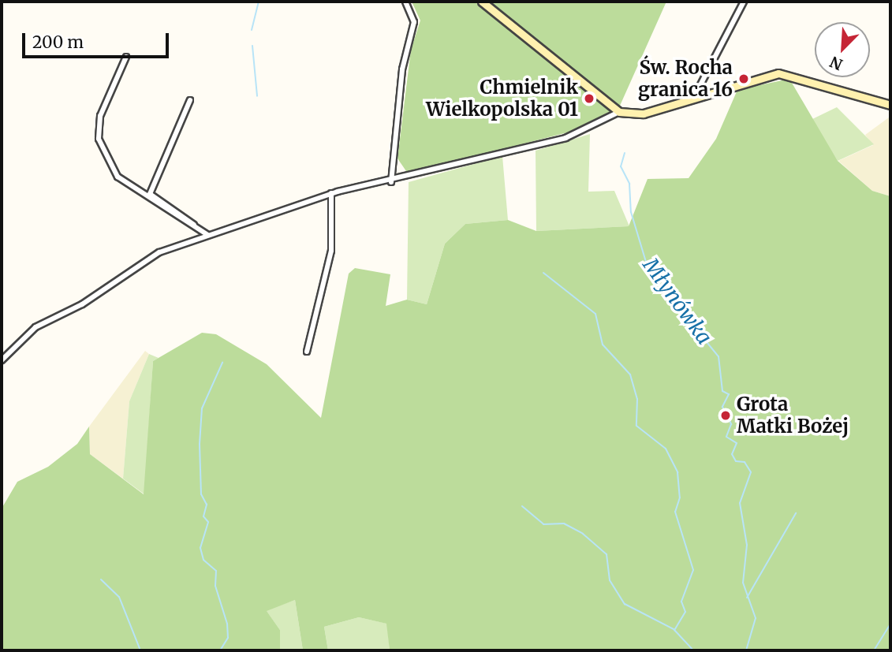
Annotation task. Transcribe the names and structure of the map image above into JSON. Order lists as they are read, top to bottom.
{
  "water": ["Młynówka"],
  "places": ["Św. Rocha granica 16", "Chmielnik Wielkopolska 01", "Grota Matki Bożej"],
  "scale_bar": "200 m",
  "north": "bottom left"
}
